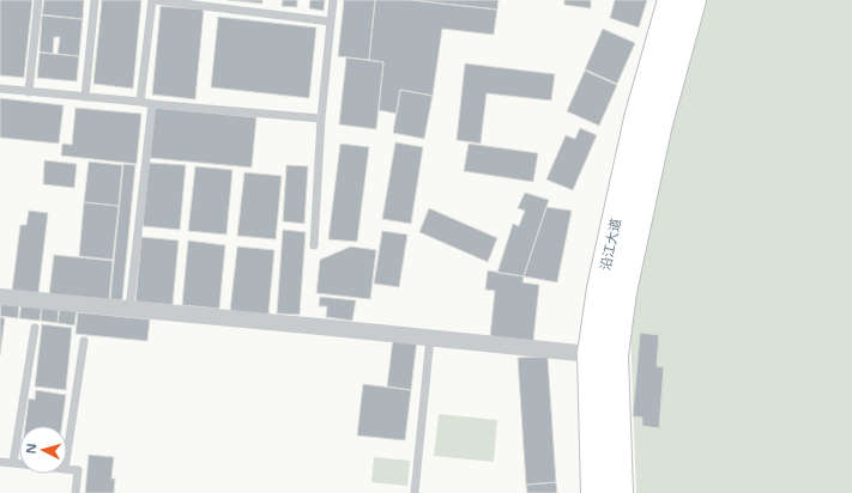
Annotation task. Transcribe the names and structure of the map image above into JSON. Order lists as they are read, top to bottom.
{
  "streets": {
    "main road": ["沿江大道"]
  },
  "north": "left"
}
